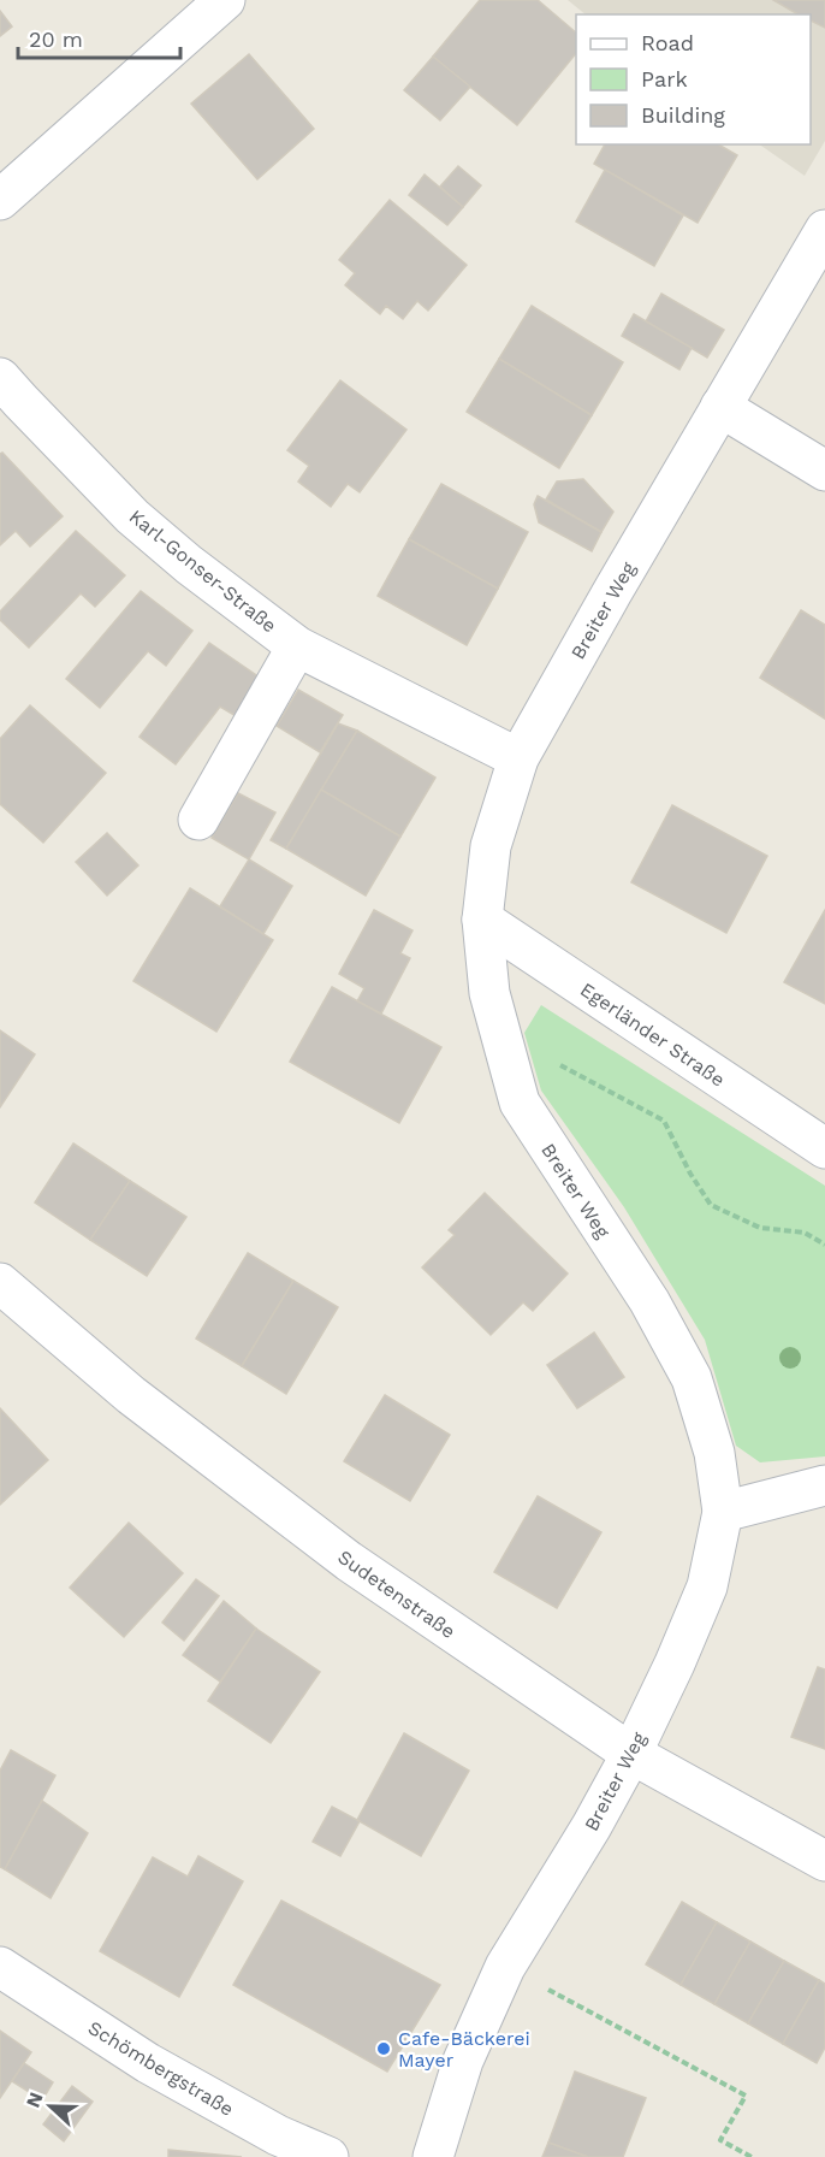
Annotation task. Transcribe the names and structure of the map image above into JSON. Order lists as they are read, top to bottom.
{
  "streets": {
    "street": [
      "Karl-Gonser-Straße",
      "Breiter Weg",
      "Egerländer Straße",
      "Sudetenstraße",
      "Schömbergstraße"
    ]
  },
  "crossings": [
    ["Karl-Gonser-Straße", "Breiter Weg"],
    ["Breiter Weg", "Egerländer Straße"],
    ["Breiter Weg", "Sudetenstraße"]
  ],
  "places": ["Cafe-Bäckerei Mayer"],
  "legend": ["Road", "Park", "Building"],
  "scale_bar": "20 m",
  "north": "left"
}
